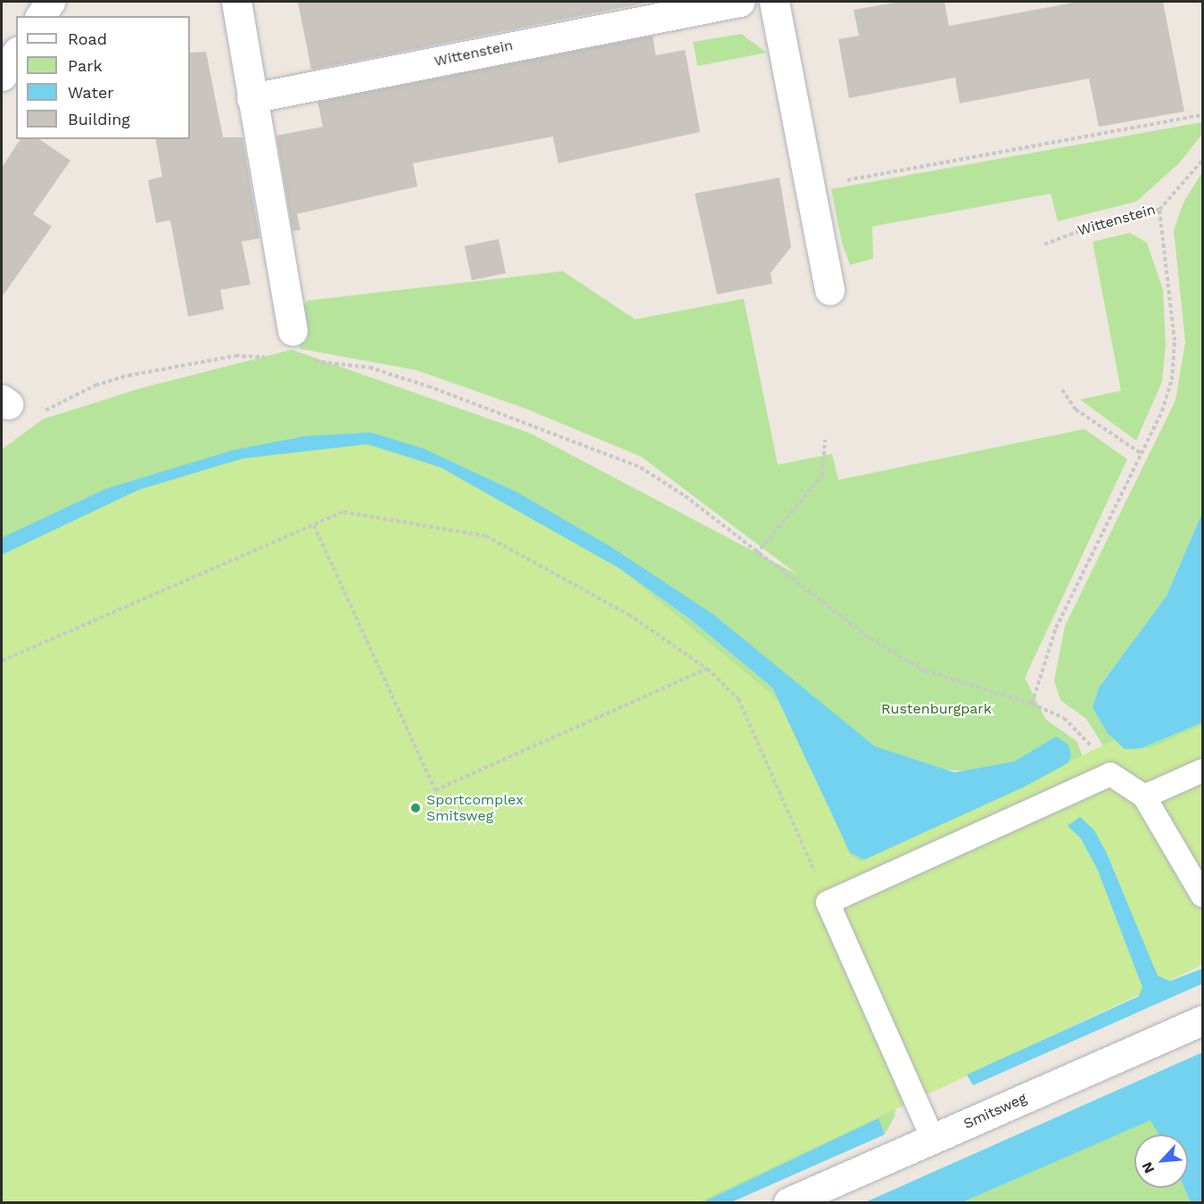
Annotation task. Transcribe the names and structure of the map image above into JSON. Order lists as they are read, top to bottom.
{
  "streets": {
    "street": ["Wittenstein", "Smitsweg"]
  },
  "parks": ["Rustenburgpark"],
  "places": ["Sportcomplex Smitsweg"],
  "legend": [
    "Road",
    "Park",
    "Water",
    "Building"
  ],
  "north": "bottom left"
}
